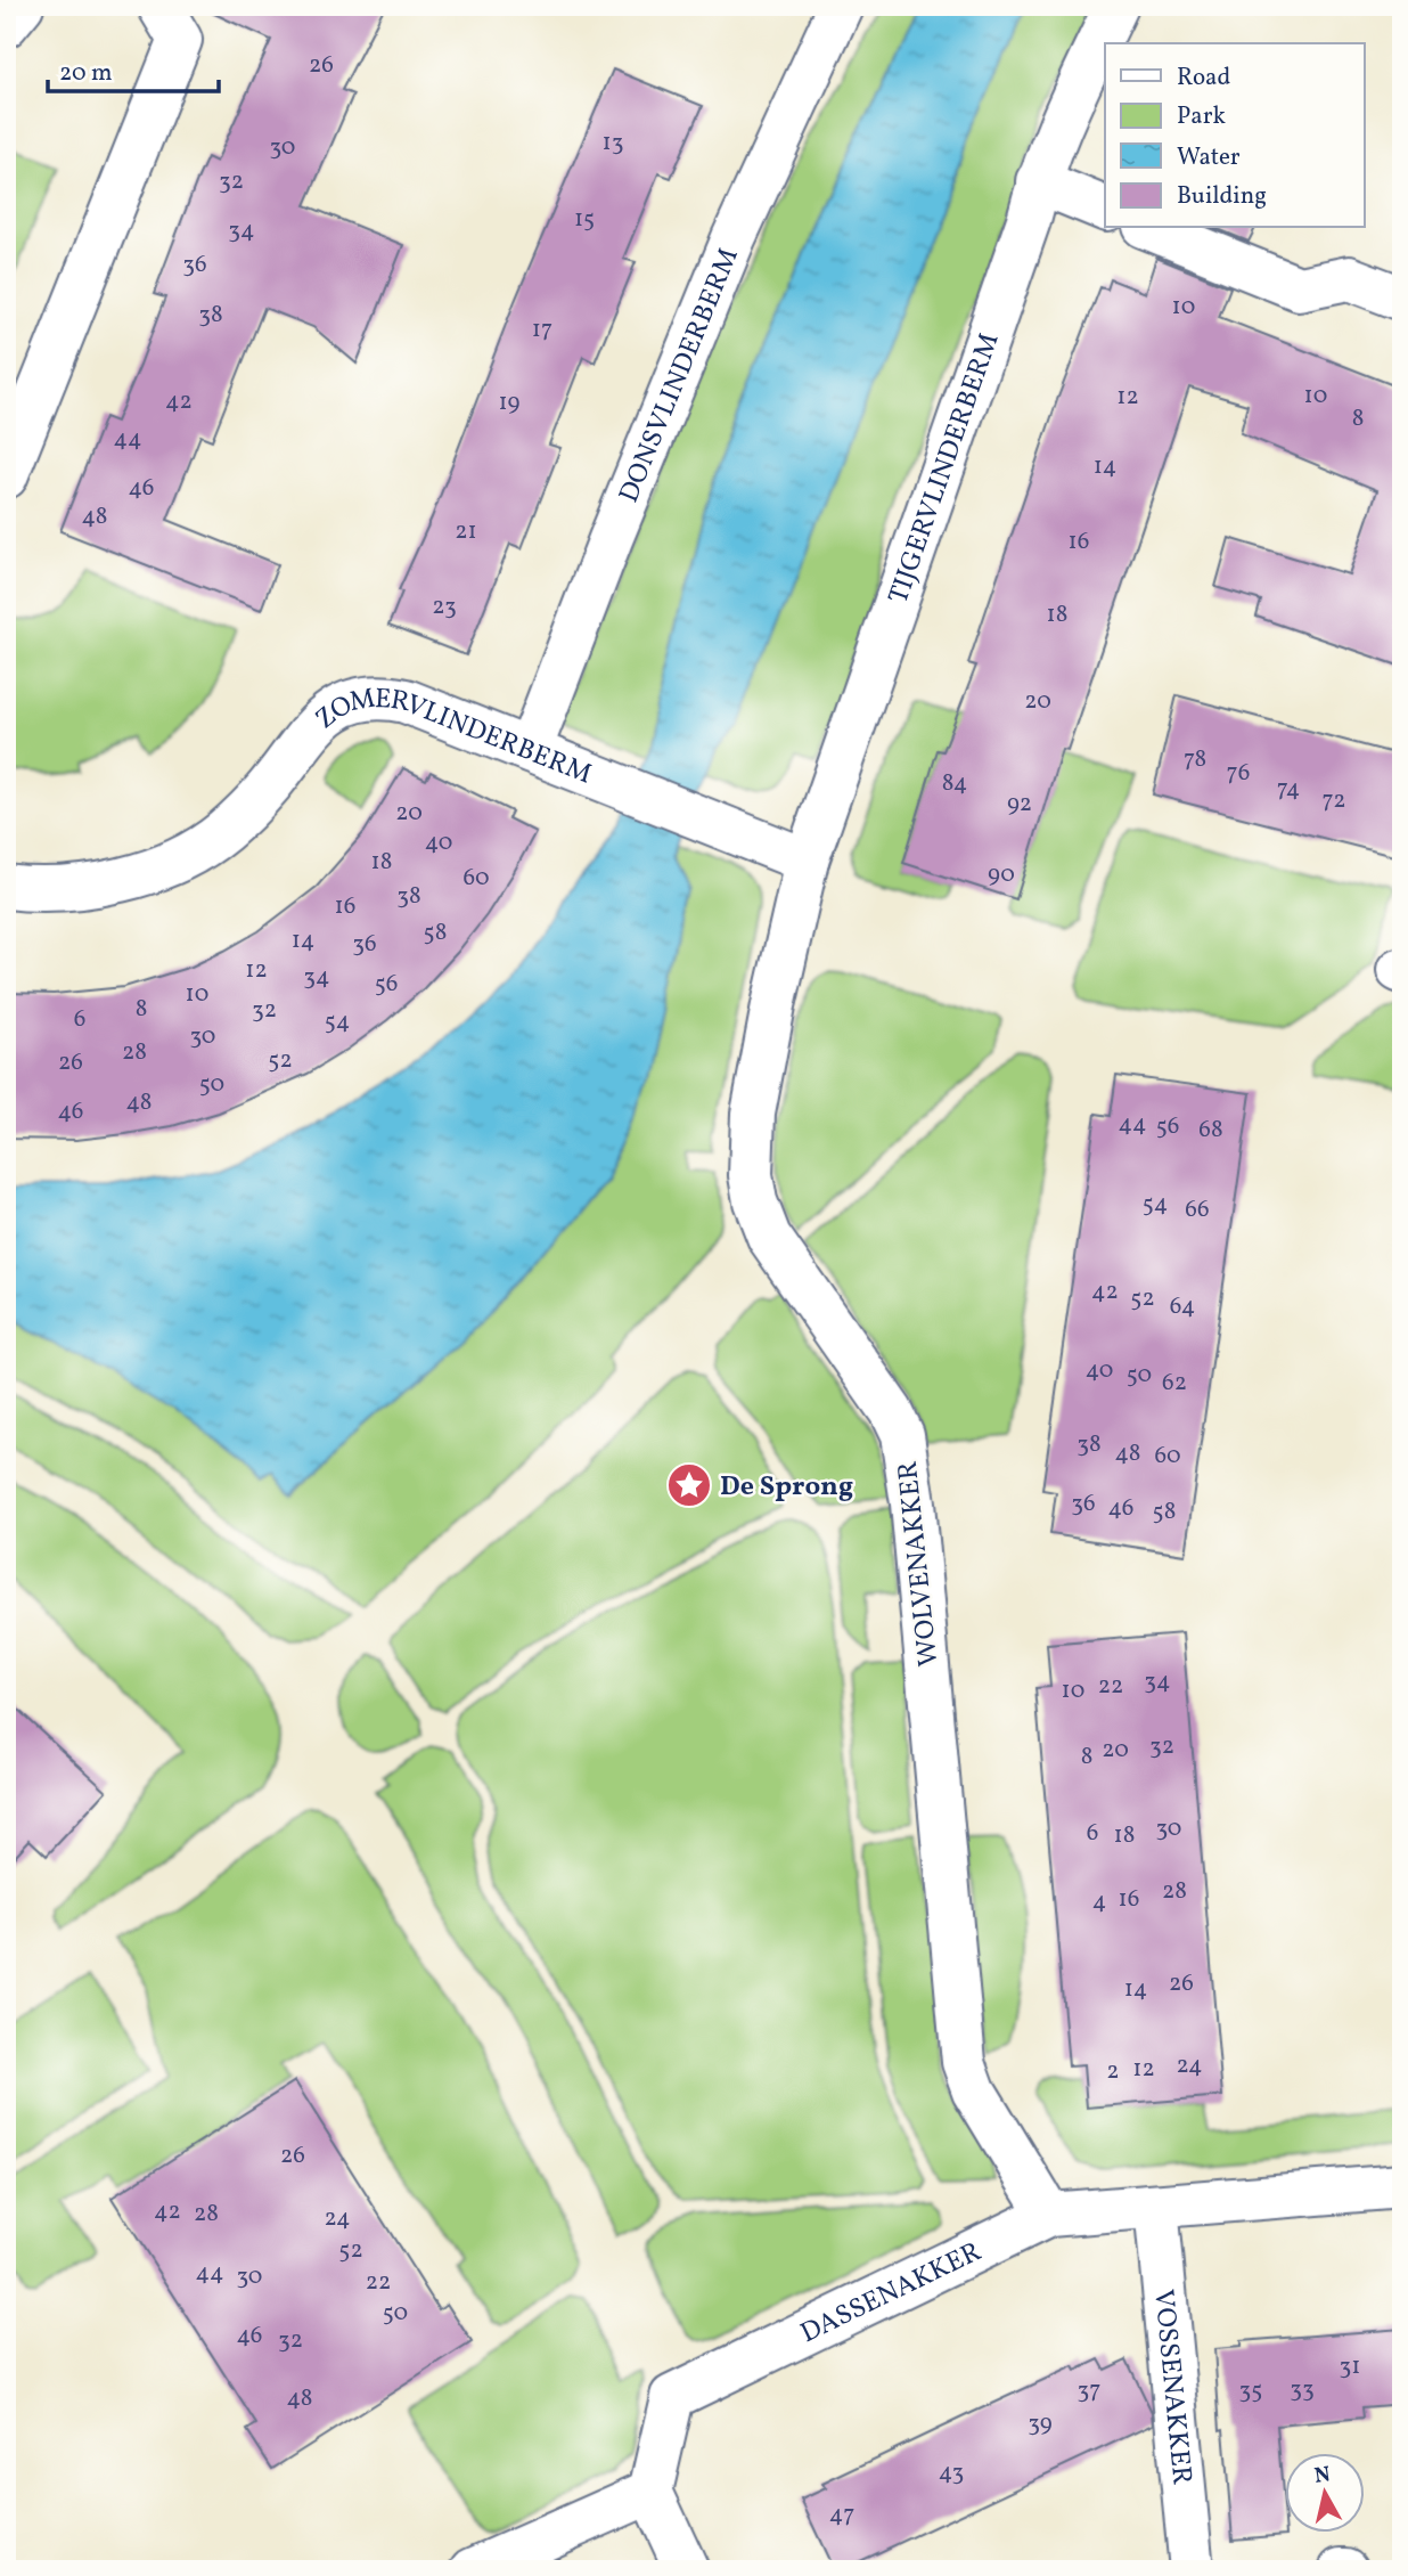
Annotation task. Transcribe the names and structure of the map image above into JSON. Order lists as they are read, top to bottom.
{
  "streets": {
    "street": [
      "DONSVLINDERBERM",
      "TIJGERVLINDERBERM",
      "ZOMERVLINDERBERM",
      "WOLVENAKKER",
      "DASSENAKKER",
      "VOSSENAKKER"
    ]
  },
  "crossings": [
    ["DONSVLINDERBERM", "ZOMERVLINDERBERM"],
    ["TIJGERVLINDERBERM", "ZOMERVLINDERBERM"],
    ["TIJGERVLINDERBERM", "WOLVENAKKER"],
    ["WOLVENAKKER", "DASSENAKKER"],
    ["DASSENAKKER", "VOSSENAKKER"]
  ],
  "places": {
    "place": ["De Sprong"]
  },
  "house_numbers": [
    "26",
    "13",
    "30",
    "32",
    "15",
    "34",
    "36",
    "10",
    "38",
    "17",
    "10",
    "12",
    "42",
    "19",
    "8",
    "44",
    "14",
    "46",
    "48",
    "21",
    "16",
    "23",
    "18",
    "20",
    "78",
    "76",
    "84",
    "74",
    "72",
    "92",
    "20",
    "40",
    "18",
    "90",
    "60",
    "38",
    "16",
    "58",
    "14",
    "36",
    "12",
    "34",
    "56",
    "10",
    "8",
    "32",
    "6",
    "54",
    "30",
    "28",
    "52",
    "26",
    "50",
    "48",
    "46",
    "44",
    "56",
    "68",
    "54",
    "66",
    "42",
    "52",
    "64",
    "40",
    "50",
    "62",
    "38",
    "48",
    "60",
    "36",
    "46",
    "58",
    "34",
    "22",
    "10",
    "32",
    "20",
    "8",
    "30",
    "6",
    "18",
    "28",
    "16",
    "4",
    "26",
    "14",
    "24",
    "12",
    "2",
    "26",
    "42",
    "28",
    "24",
    "52",
    "44",
    "30",
    "22",
    "50",
    "46",
    "32",
    "31",
    "33",
    "37",
    "35",
    "48",
    "39",
    "43",
    "47"
  ],
  "legend": [
    "Road",
    "Park",
    "Water",
    "Building"
  ],
  "scale_bar": "20 m",
  "north": "top"
}
